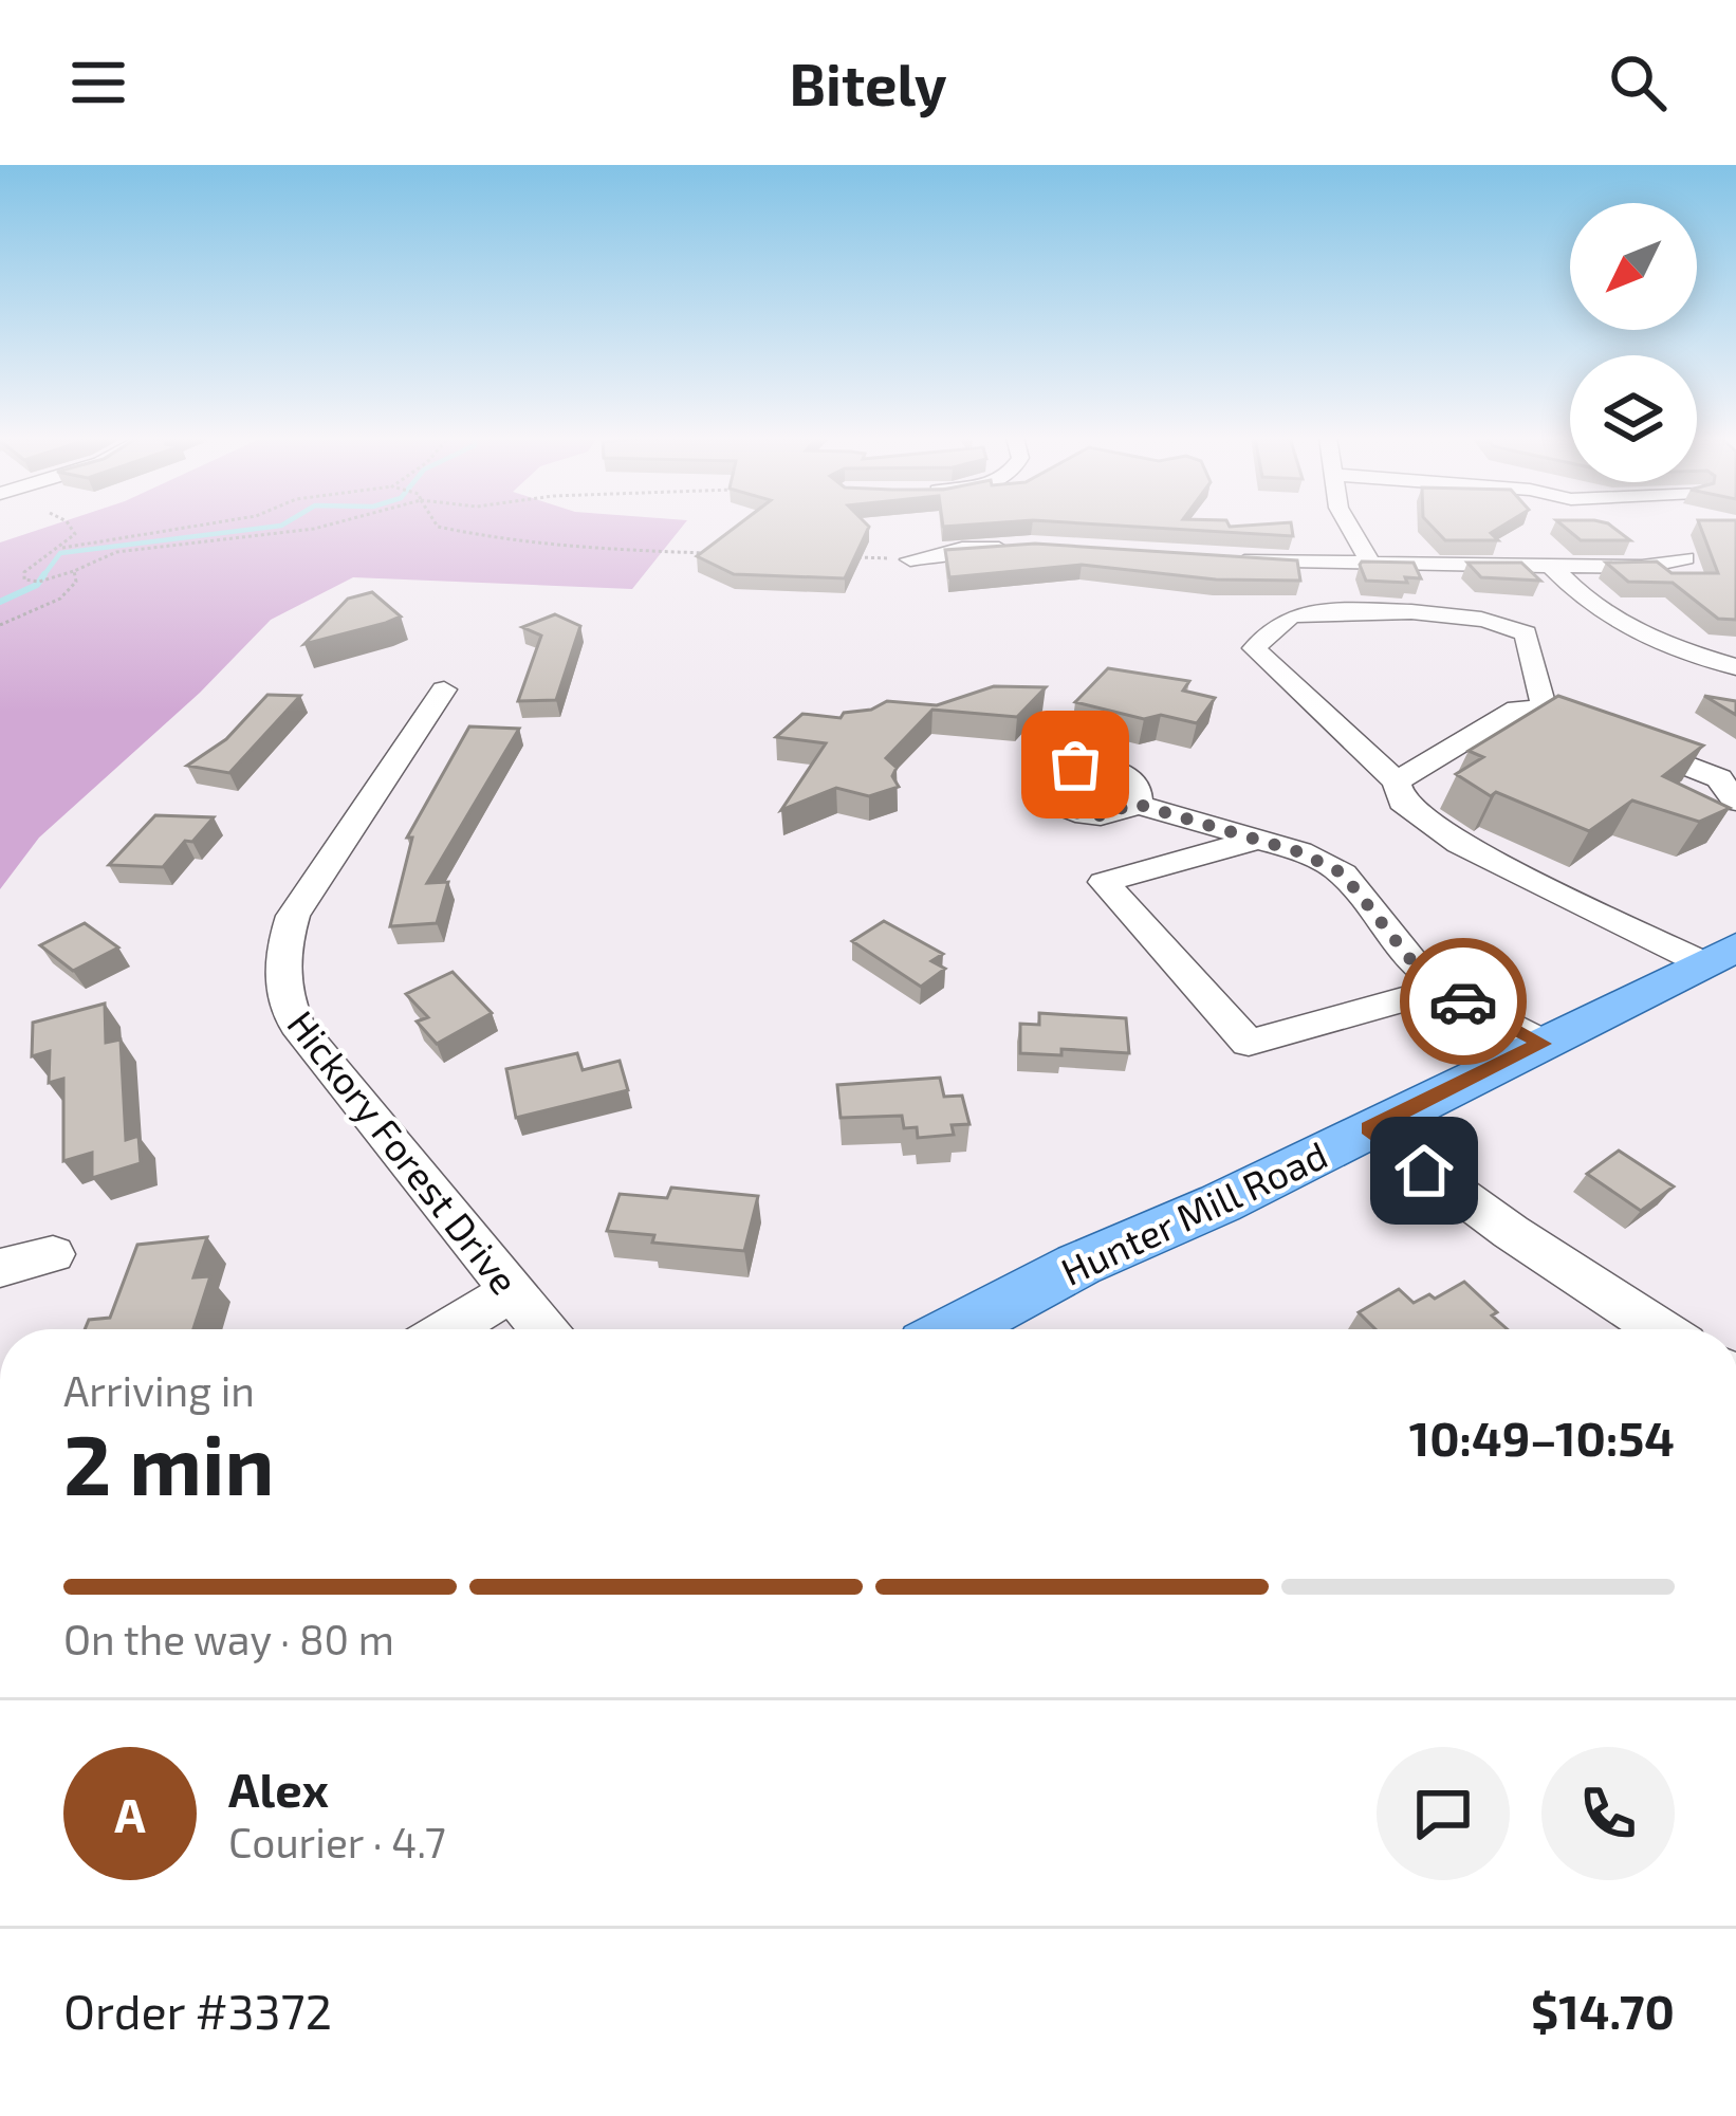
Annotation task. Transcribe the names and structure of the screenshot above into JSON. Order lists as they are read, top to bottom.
{
  "streets": {
    "main road": ["Hunter Mill Road"],
    "street": ["Hickory Forest Drive"]
  },
  "north": "bottom left",
  "page": {
    "header": "Bitely",
    "heading": ["2 min", "Arriving in", "10:49–10:54"],
    "panel": [
      "Alex",
      "Courier · 4.7",
      "Order #3372",
      "$14.70"
    ],
    "bar": "On the way · 80 m",
    "round": "A"
  }
}
